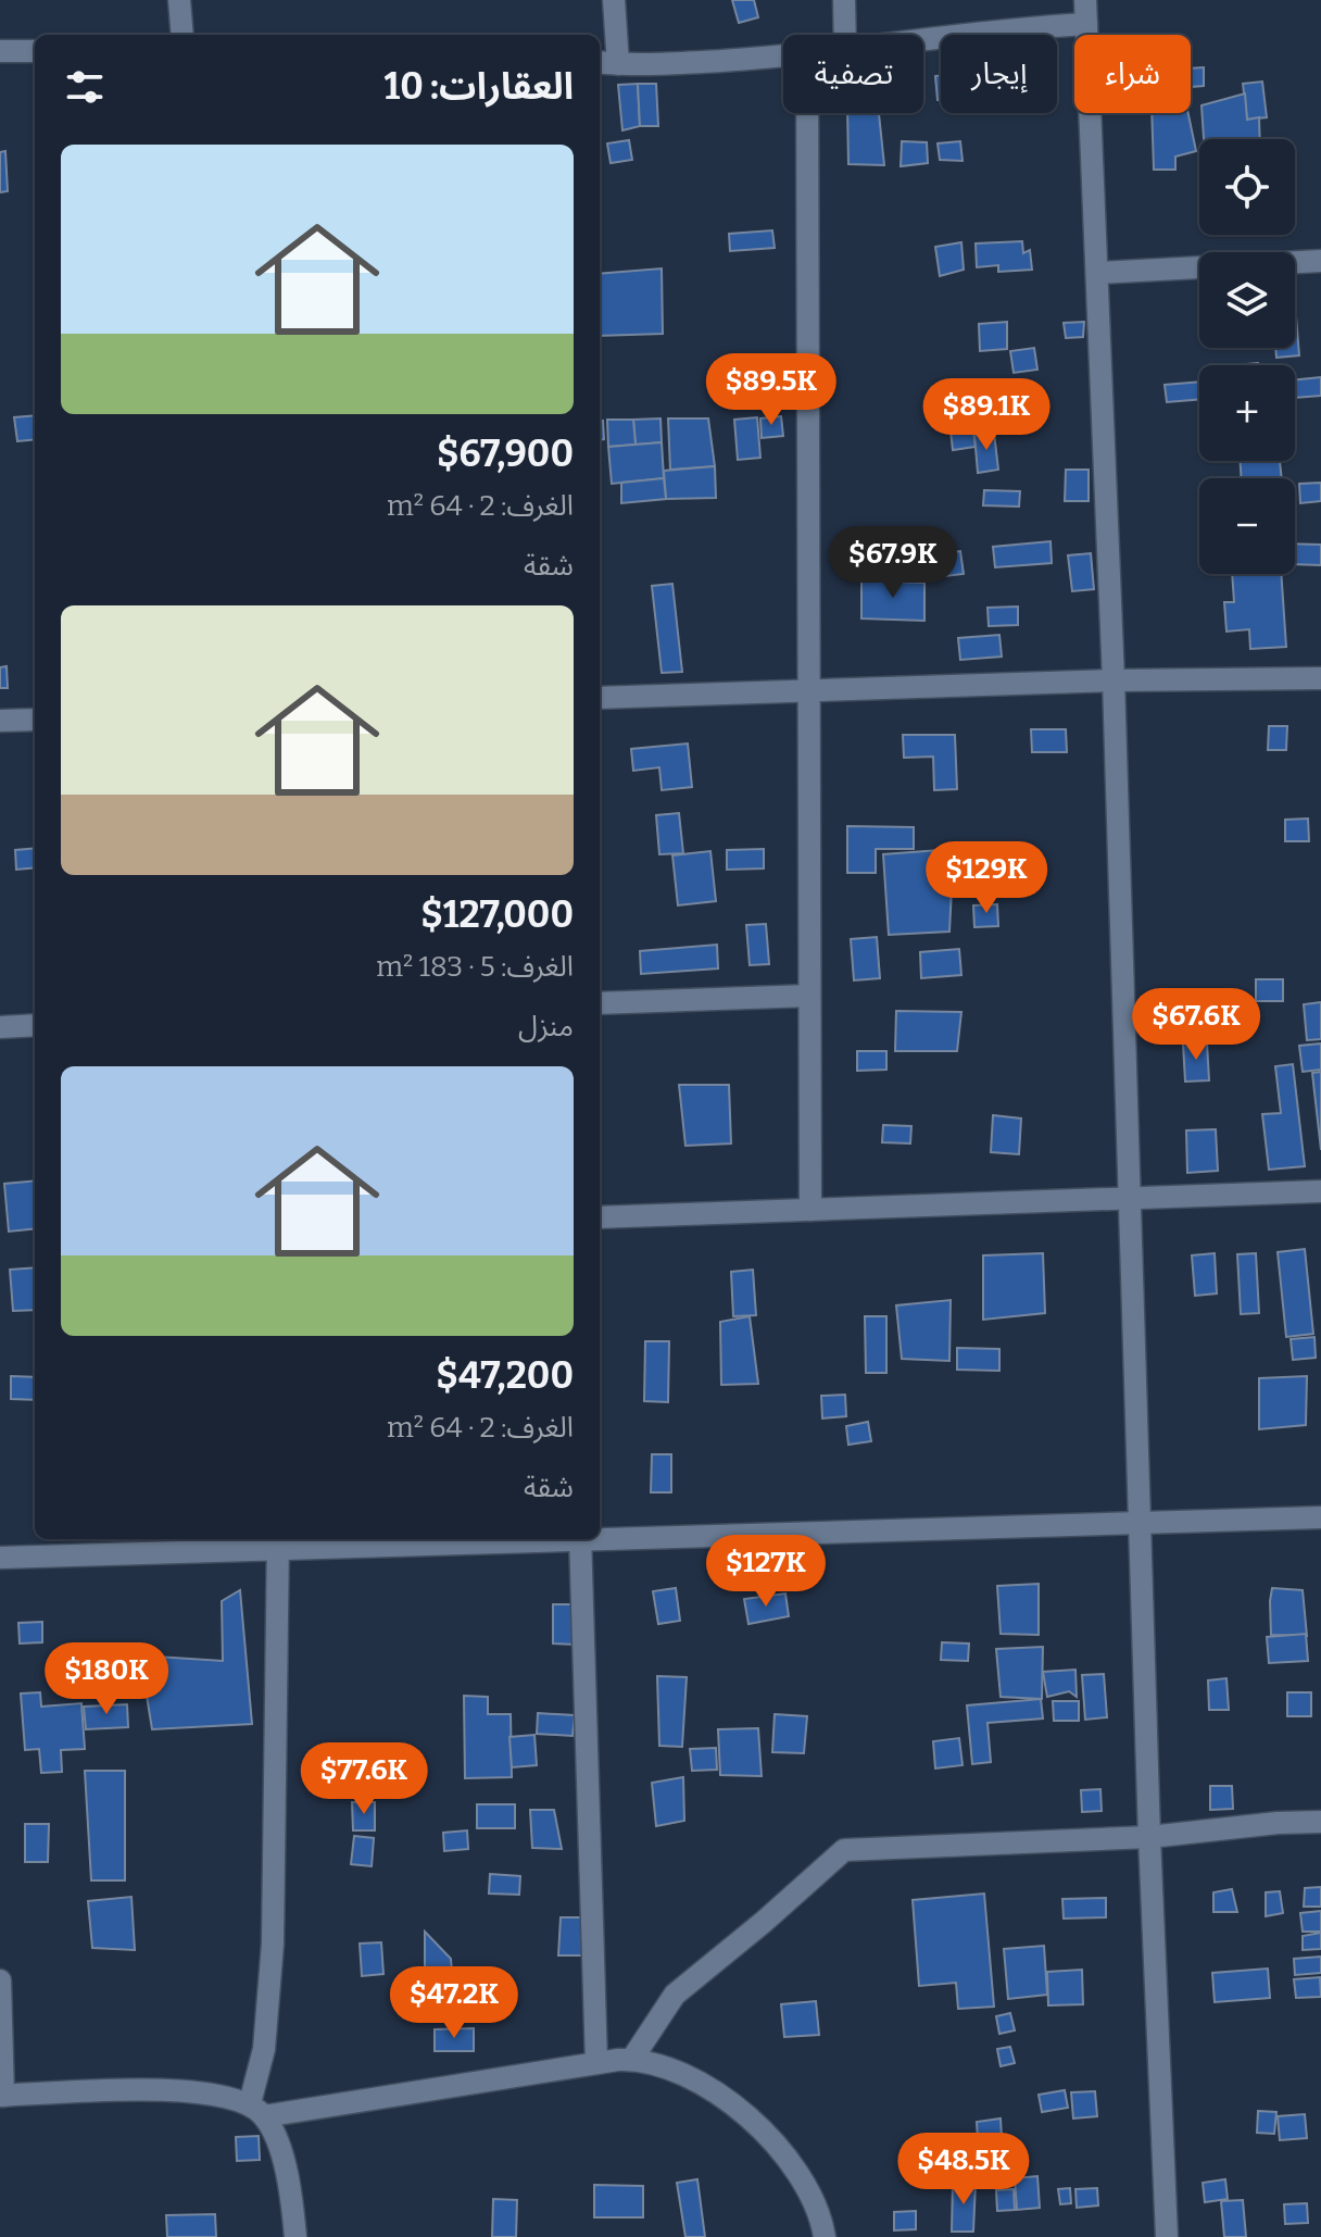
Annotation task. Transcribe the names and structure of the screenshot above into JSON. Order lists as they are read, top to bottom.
{
  "page": {
    "chip": ["شراء", "إيجار", "تصفية"],
    "heading": "العقارات: 10",
    "map_buttons": ["+", "−"],
    "list": [
      {
        "name": "$67,900",
        "note": "الغرف: 2 · 64 m² · شقة"
      },
      {
        "name": "$127,000",
        "note": "الغرف: 5 · 183 m² · منزل"
      },
      {
        "name": "$47,200",
        "note": "الغرف: 2 · 64 m² · شقة"
      }
    ],
    "price": [
      "$89.5K",
      "$89.1K",
      "$67.9K",
      "$129K",
      "$67.6K",
      "$127K",
      "$180K",
      "$77.6K",
      "$47.2K",
      "$48.5K"
    ]
  }
}
